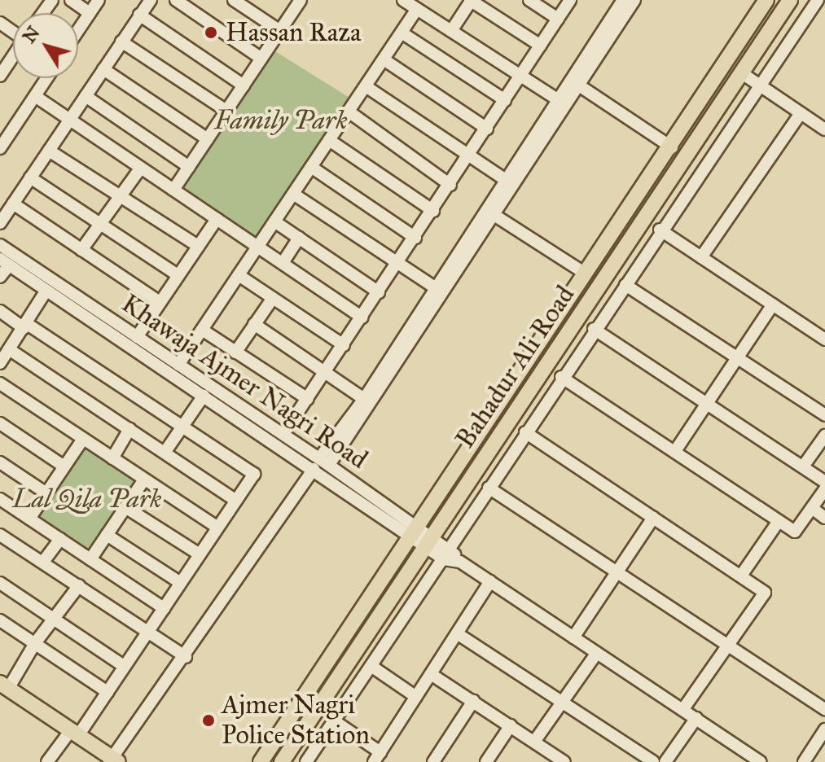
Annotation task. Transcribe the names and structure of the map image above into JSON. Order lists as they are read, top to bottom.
{
  "streets": {
    "main road": ["Bahadur Ali Road"],
    "street": ["Khawaja Ajmer Nagri Road"]
  },
  "crossings": [
    ["Bahadur Ali Road", "Khawaja Ajmer Nagri Road"]
  ],
  "parks": ["Family Park", "Lal Qila Park"],
  "places": ["Hassan Raza", "Ajmer Nagri Police Station"],
  "north": "top left"
}
